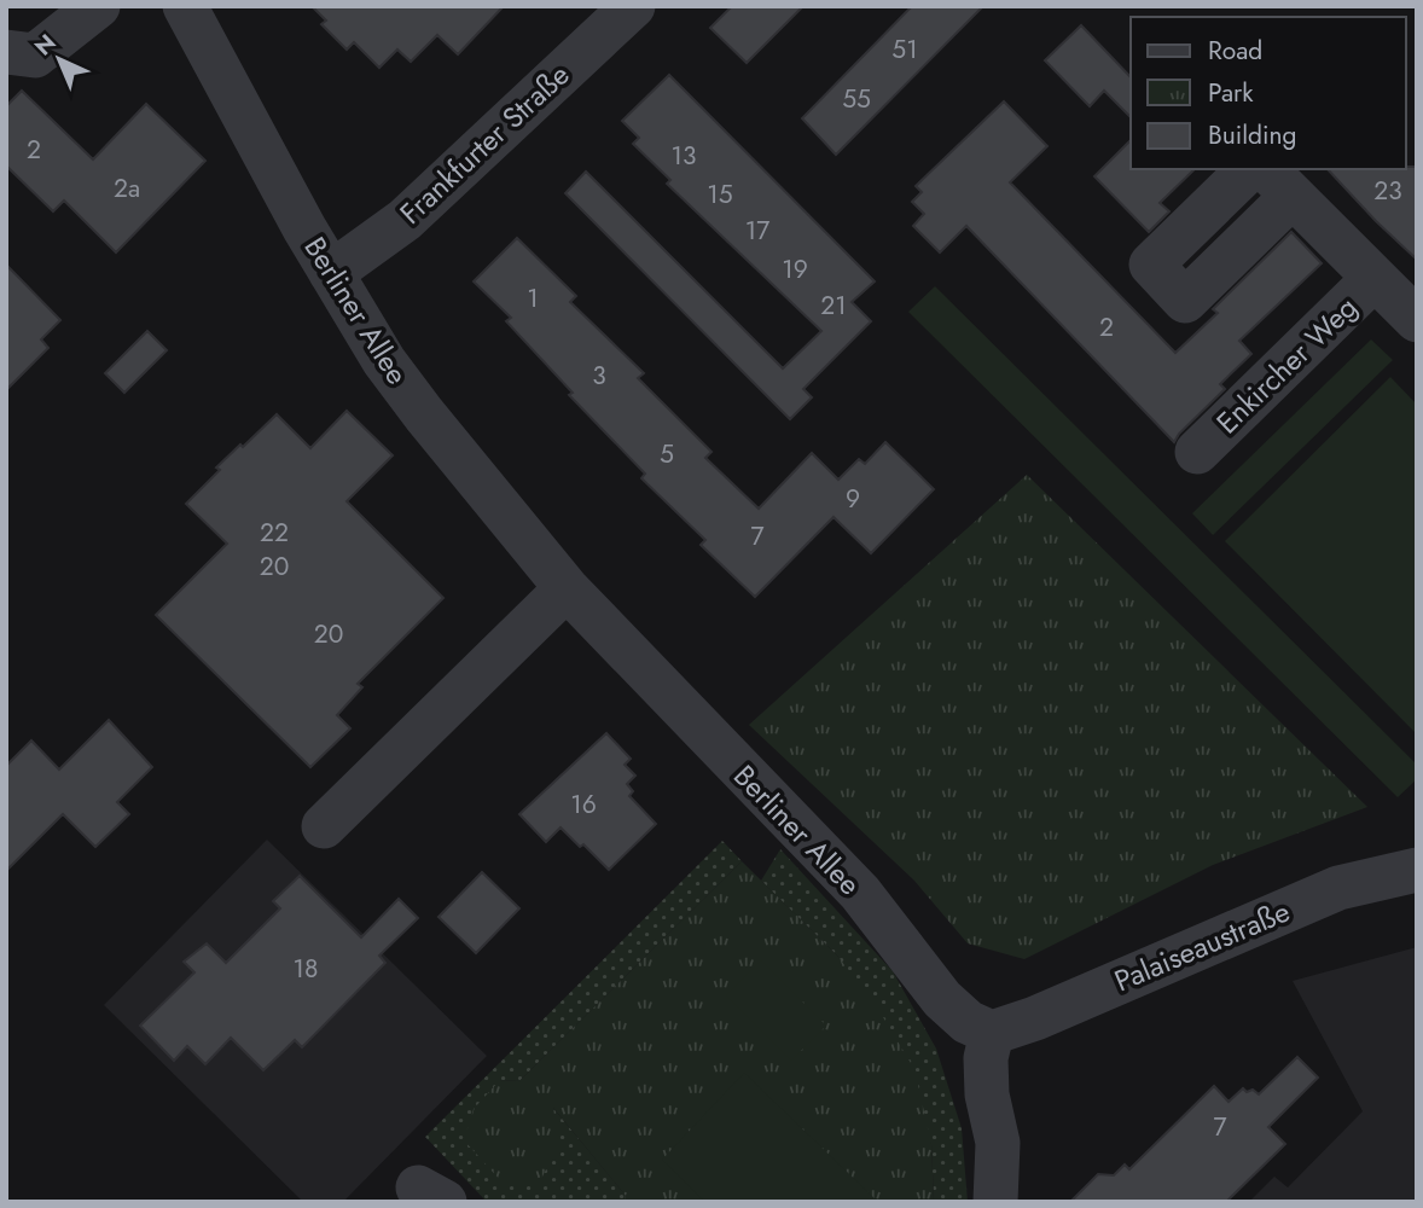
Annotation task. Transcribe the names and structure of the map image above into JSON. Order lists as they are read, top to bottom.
{
  "streets": {
    "street": [
      "Frankfurter Straße",
      "Berliner Allee",
      "Enkircher Weg",
      "Palaiseaustraße"
    ]
  },
  "crossings": [
    ["Frankfurter Straße", "Berliner Allee"],
    ["Berliner Allee", "Palaiseaustraße"]
  ],
  "house_numbers": [
    "51",
    "55",
    "2",
    "13",
    "2a",
    "23",
    "15",
    "17",
    "19",
    "1",
    "21",
    "2",
    "3",
    "5",
    "9",
    "22",
    "7",
    "20",
    "20",
    "16",
    "18",
    "7"
  ],
  "legend": ["Road", "Park", "Building"],
  "north": "top left"
}
